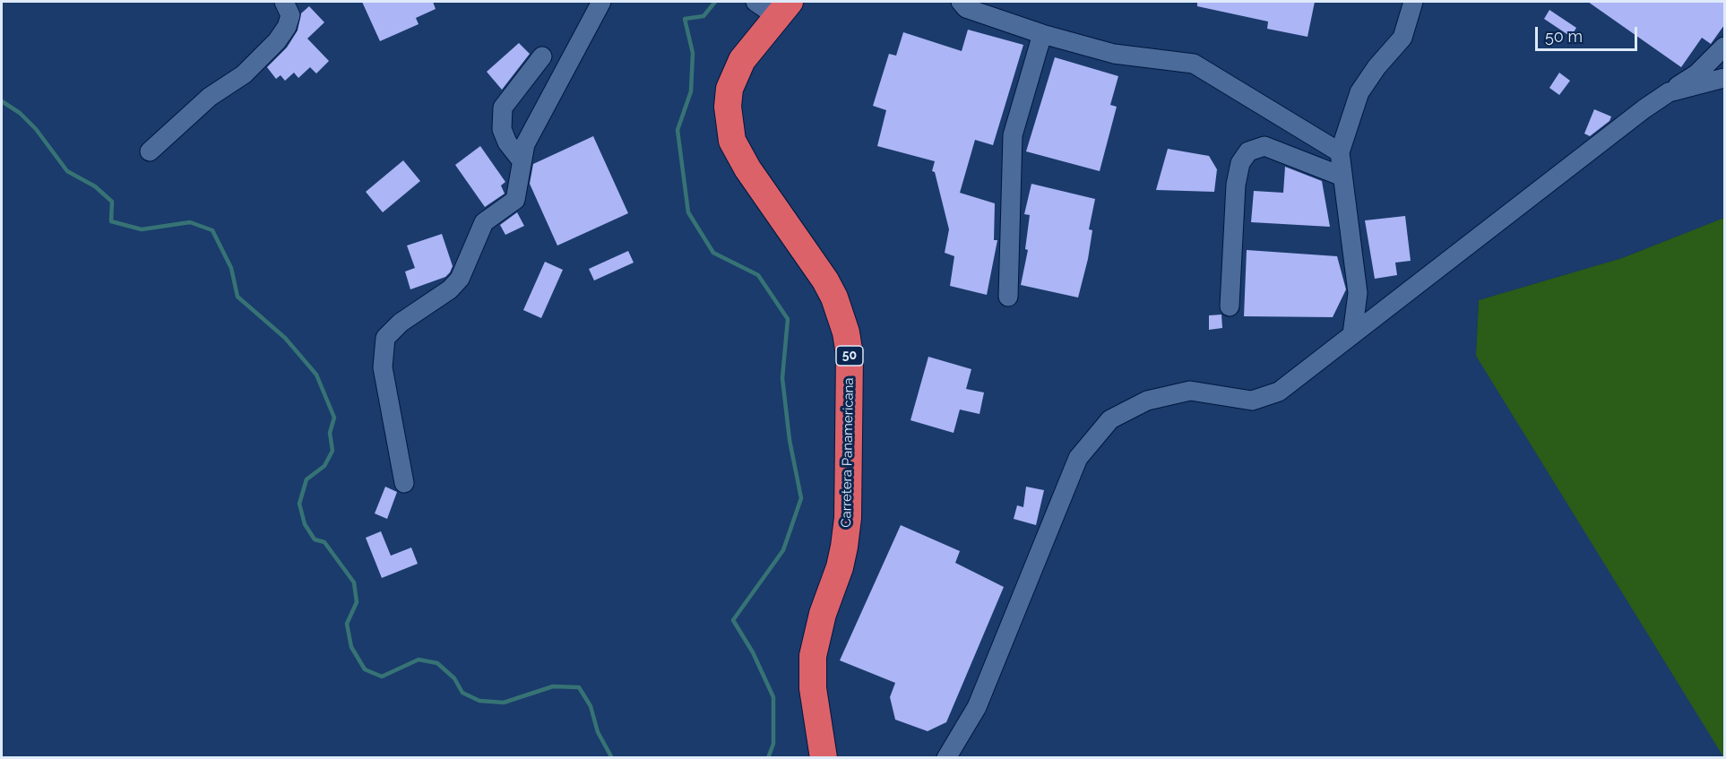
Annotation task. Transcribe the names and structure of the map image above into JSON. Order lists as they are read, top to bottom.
{
  "streets": {
    "highway": ["50", "Carretera Panamericana"]
  },
  "scale_bar": "50 m"
}
